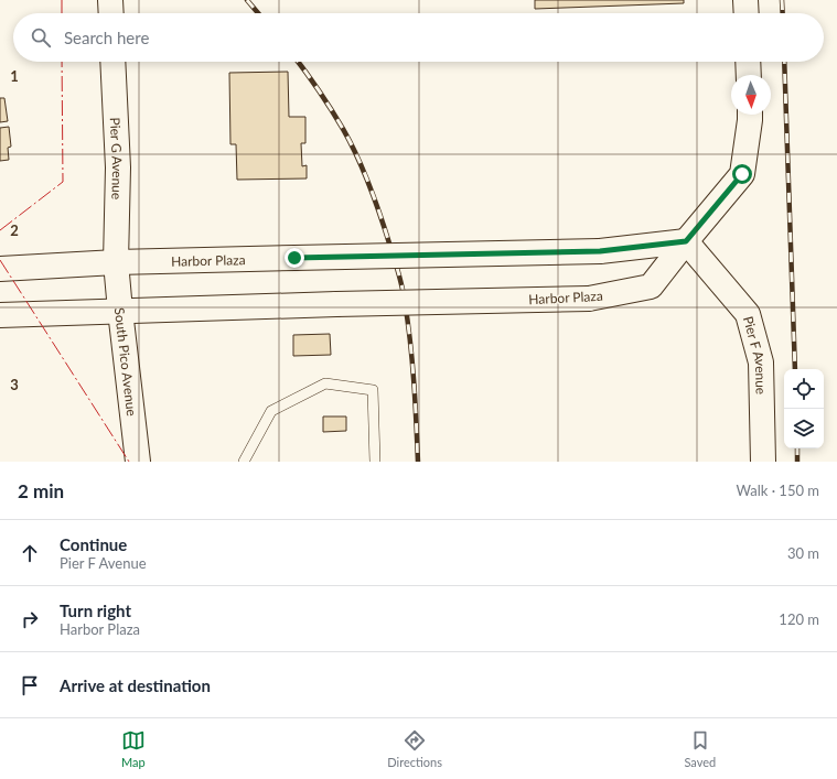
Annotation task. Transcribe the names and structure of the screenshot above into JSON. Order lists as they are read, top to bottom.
{
  "streets": {
    "main road": [
      "Pier G Avenue",
      "Harbor Plaza",
      "Pier F Avenue",
      "South Pico Avenue"
    ]
  },
  "crossings": [
    ["Pier G Avenue", "Harbor Plaza"],
    ["Pier G Avenue", "South Pico Avenue"],
    ["Harbor Plaza", "Pier F Avenue"],
    ["Harbor Plaza", "South Pico Avenue"]
  ],
  "north": "bottom",
  "page": {
    "search": "Search here",
    "heading": ["2 min", "Walk · 150 m"],
    "list": [
      ["Continue", "Pier F Avenue", "30 m"],
      ["Turn right", "Harbor Plaza", "120 m"],
      "Arrive at destination"
    ],
    "nav": ["Map", "Directions", "Saved"]
  },
  "grid": {
    "rows": ["1", "2", "3"]
  }
}
